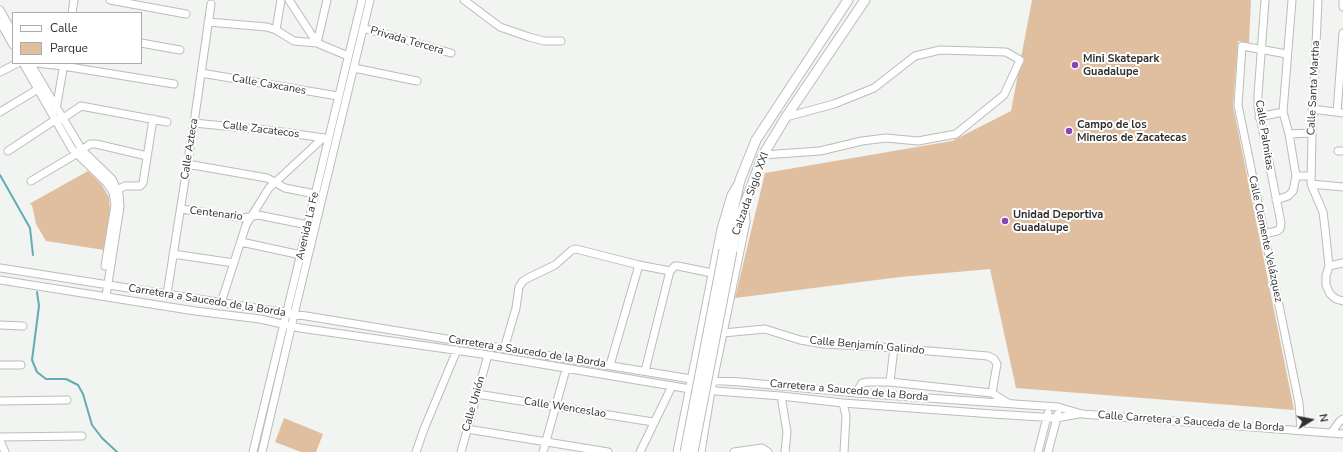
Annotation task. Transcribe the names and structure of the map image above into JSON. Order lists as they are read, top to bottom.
{
  "streets": {
    "main road": ["Calzada Siglo XXI"],
    "street": [
      "Privada Tercera",
      "Calle Caxcanes",
      "Calle Santa Martha",
      "Calle Zacatecos",
      "Calle Palmitas",
      "Calle Azteca",
      "Centenario",
      "Avenida La Fe",
      "Calle Clemente Velázquez",
      "Carretera a Saucedo de la Borda",
      "Calle Benjamín Galindo",
      "Calle Unión",
      "Calle Wenceslao",
      "Calle Carretera a Sauceda de la Borda"
    ]
  },
  "crossings": [
    ["Privada Tercera", "Avenida La Fe"],
    ["Calle Caxcanes", "Calle Azteca"],
    ["Calle Caxcanes", "Avenida La Fe"],
    ["Calle Zacatecos", "Calle Azteca"],
    ["Calle Zacatecos", "Avenida La Fe"],
    ["Calle Palmitas", "Calle Clemente Velázquez"],
    ["Calle Azteca", "Centenario"],
    ["Calle Azteca", "Carretera a Saucedo de la Borda"],
    ["Calzada Siglo XXI", "Carretera a Saucedo de la Borda"],
    ["Centenario", "Avenida La Fe"],
    ["Avenida La Fe", "Carretera a Saucedo de la Borda"],
    ["Calle Clemente Velázquez", "Calle Carretera a Sauceda de la Borda"],
    ["Carretera a Saucedo de la Borda", "Calle Unión"],
    ["Carretera a Saucedo de la Borda", "Calle Carretera a Sauceda de la Borda"],
    ["Calle Unión", "Calle Wenceslao"]
  ],
  "places": ["Mini Skatepark Guadalupe", "Campo de los Mineros de Zacatecas", "Unidad Deportiva Guadalupe"],
  "legend": ["Calle", "Parque"],
  "north": "right"
}
